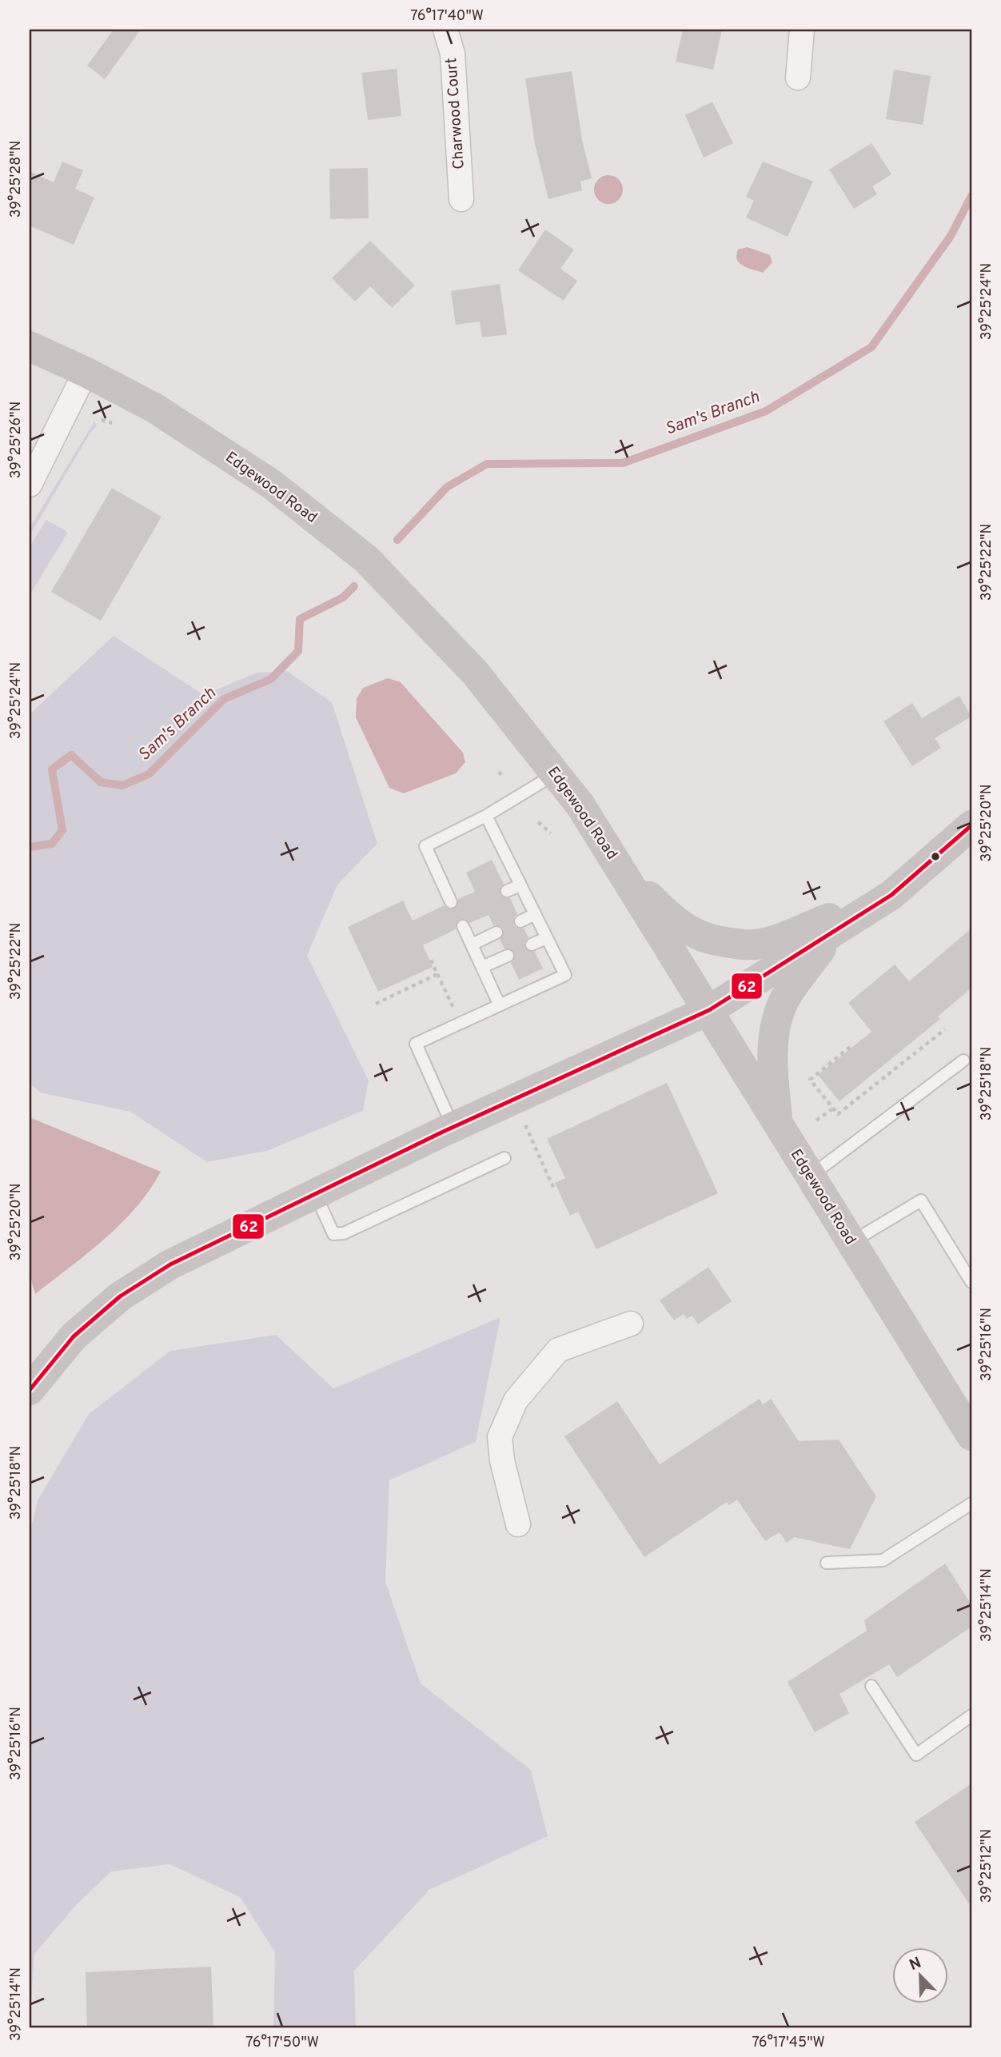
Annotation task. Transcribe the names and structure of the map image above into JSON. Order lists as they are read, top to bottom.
{
  "streets": {
    "main road": ["Edgewood Road"],
    "street": ["Charwood Court"]
  },
  "water": ["Sam's Branch"],
  "lines": ["transit line 62"],
  "north": "top left",
  "coordinates": [
    "76°17'40\"W",
    "39°25'28\"N",
    "39°25'24\"N",
    "39°25'26\"N",
    "39°25'22\"N",
    "39°25'20\"N",
    "39°25'18\"N",
    "39°25'16\"N",
    "39°25'14\"N",
    "39°25'12\"N",
    "76°17'50\"W",
    "76°17'45\"W"
  ]
}
